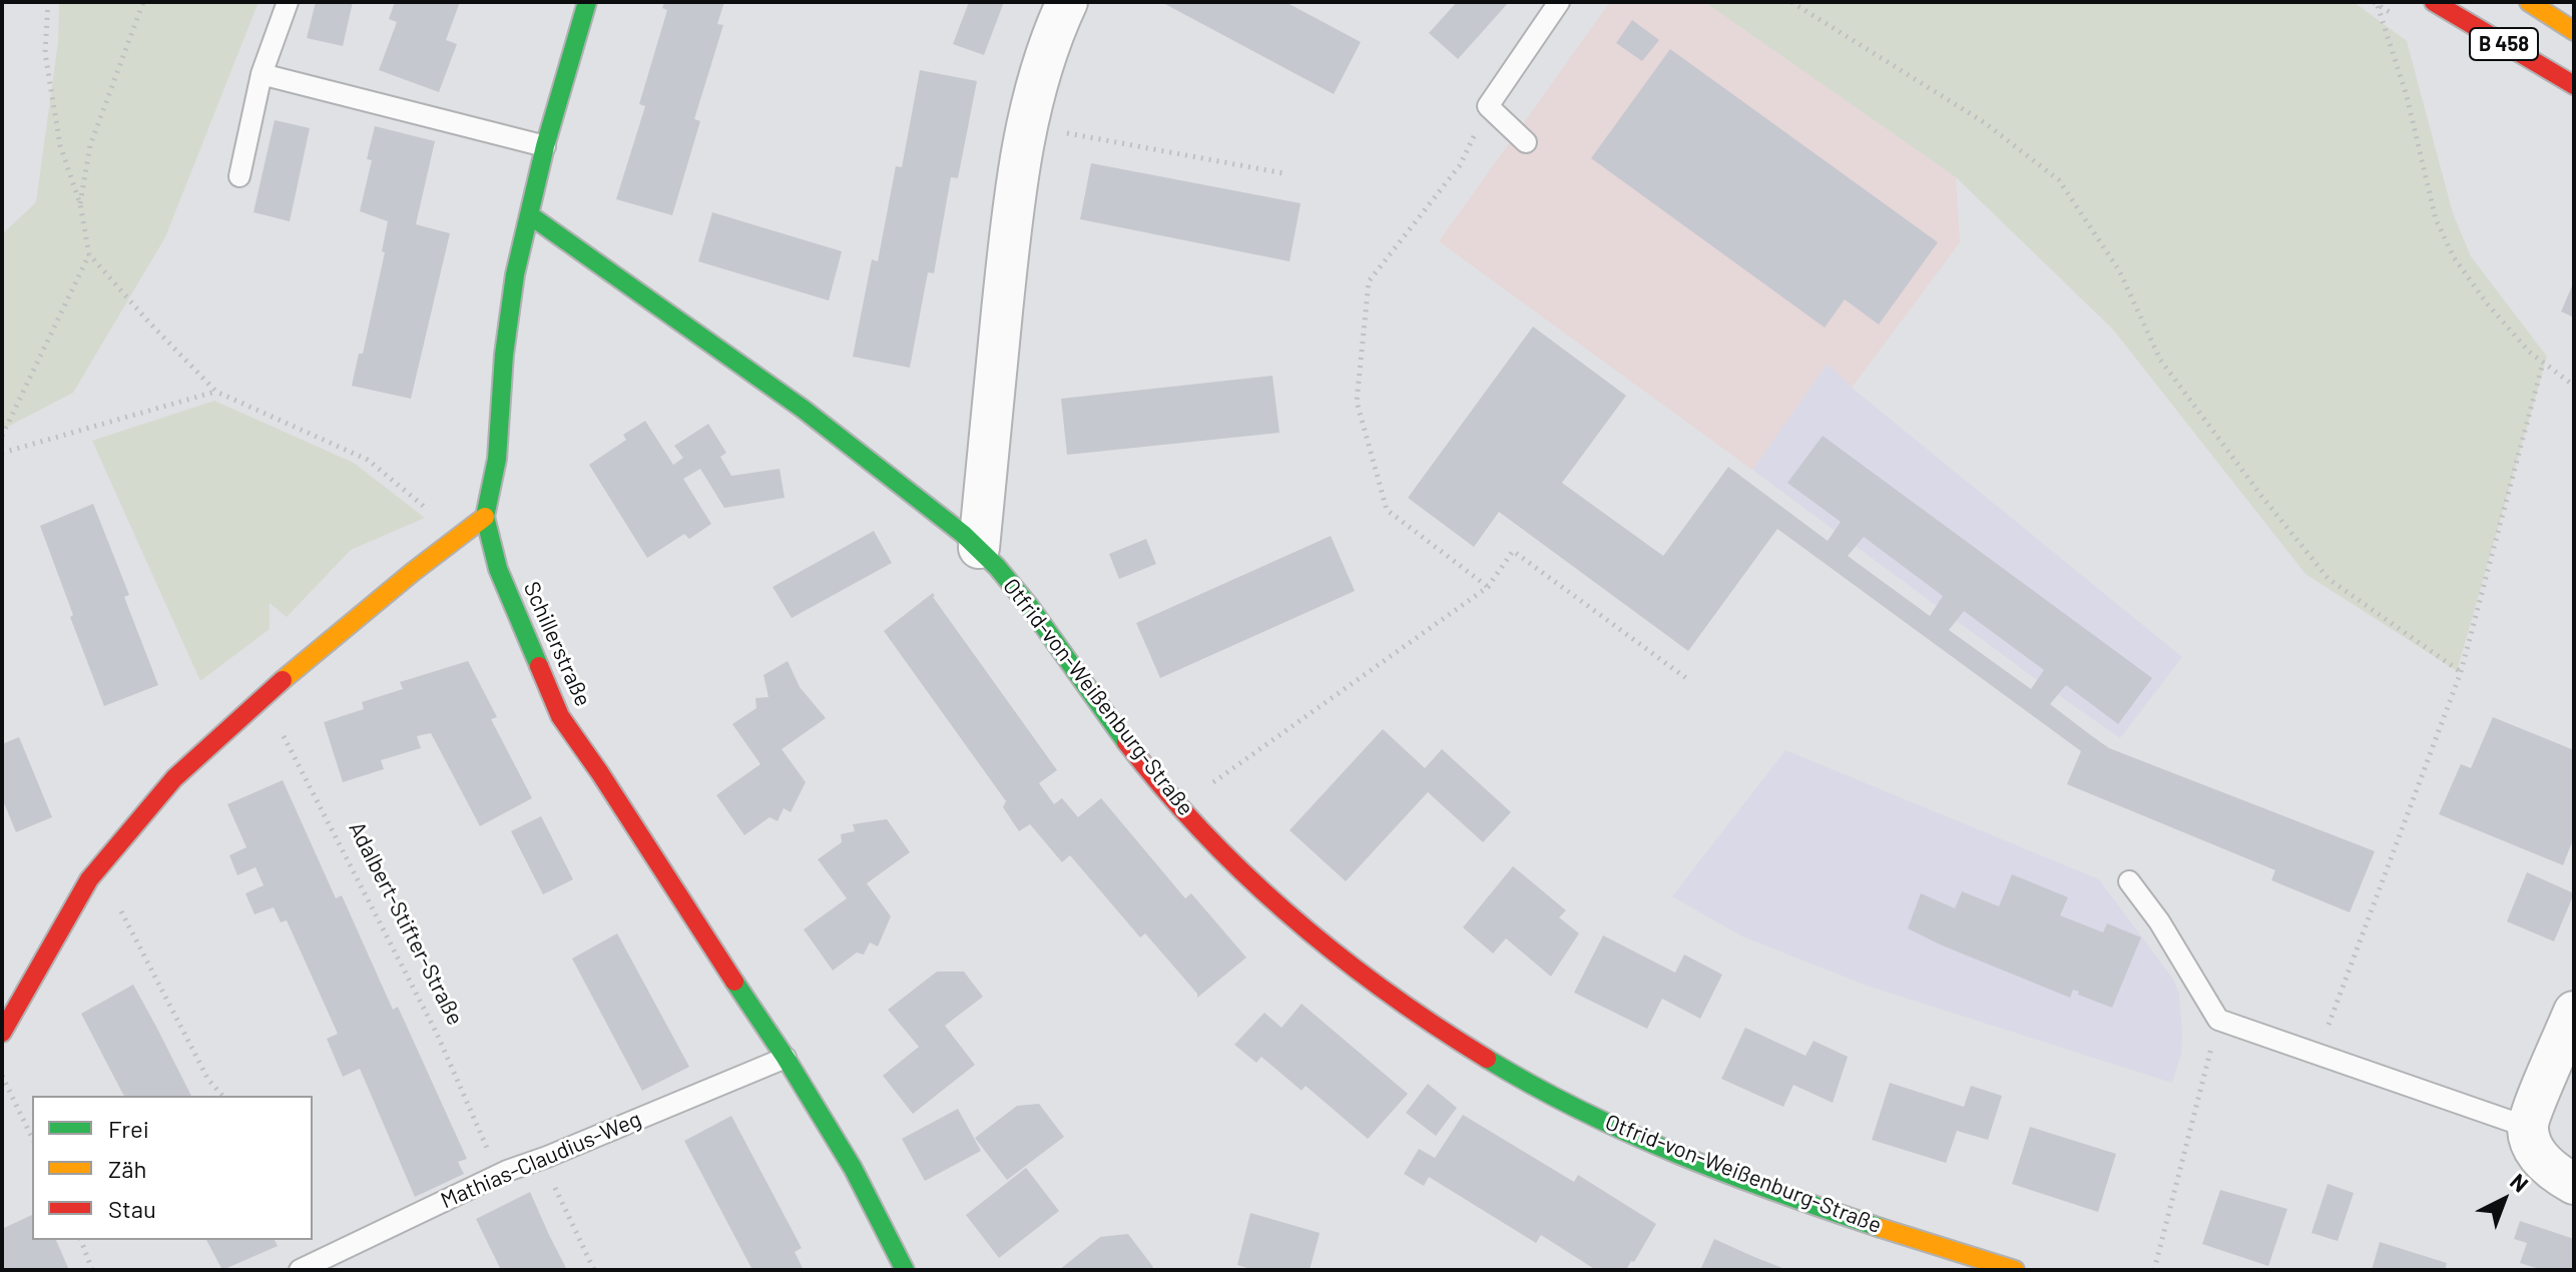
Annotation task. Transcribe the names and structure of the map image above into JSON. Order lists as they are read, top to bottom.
{
  "streets": {
    "street": ["B 458", "Schillerstraße", "Otfrid-von-Weißenburg-Straße"],
    "lane": ["Mathias-Claudius-Weg"],
    "path": ["Adalbert-Stifter-Straße"]
  },
  "crossings": [
    ["Schillerstraße", "Otfrid-von-Weißenburg-Straße"],
    ["Schillerstraße", "Mathias-Claudius-Weg"],
    ["Adalbert-Stifter-Straße", "Mathias-Claudius-Weg"]
  ],
  "legend": ["Frei", "Zäh", "Stau"],
  "north": "top right"
}
